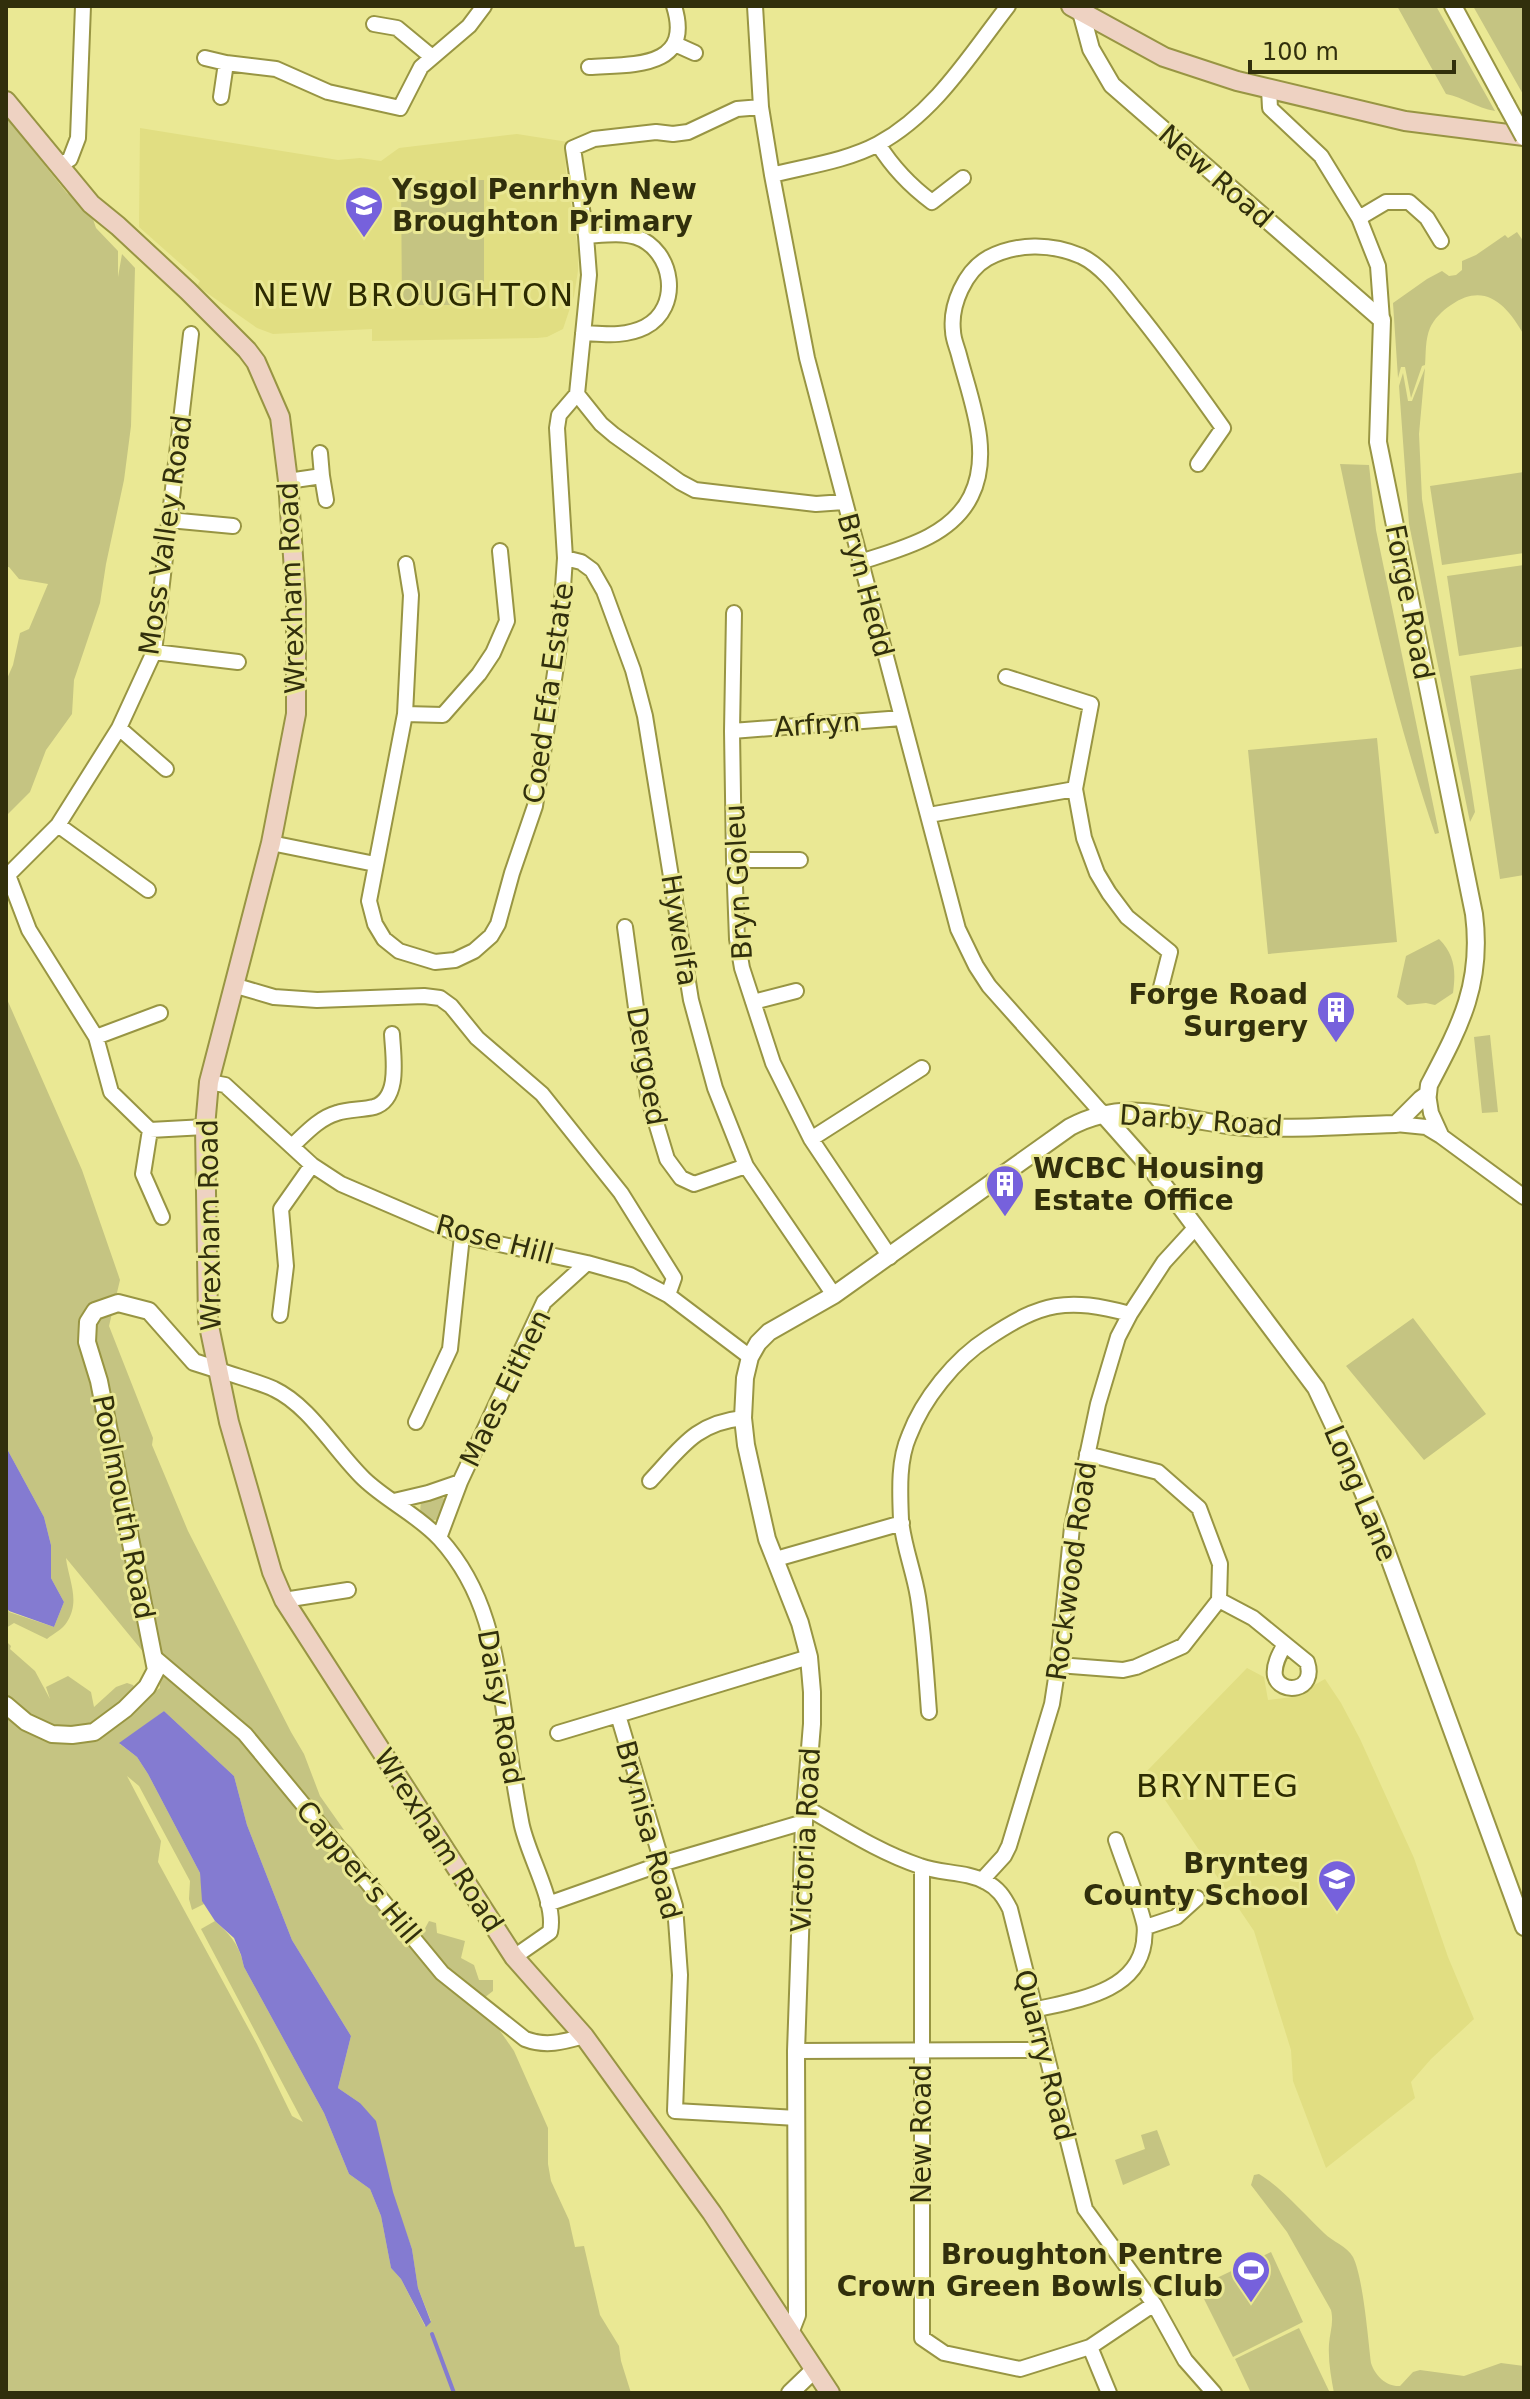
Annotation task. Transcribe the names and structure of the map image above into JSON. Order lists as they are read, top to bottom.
{
  "streets": {
    "main road": ["Wrexham Road"],
    "street": [
      "New Road",
      "Moss Valley Road",
      "Bryn Hedd",
      "Forge Road",
      "Coed Efa Estate",
      "Arfryn",
      "Bryn Goleu",
      "Hywelfa",
      "Dergoed",
      "Darby Road",
      "Rose Hill",
      "Maes Eithen",
      "Long Lane",
      "Poolmouth Road",
      "Rockwood Road",
      "Daisy Road",
      "Brynisa Road",
      "Victoria Road",
      "Capper's Hill",
      "Quarry Road"
    ]
  },
  "crossings": [
    ["New Road", "Forge Road"],
    ["New Road", "Quarry Road"],
    ["Bryn Hedd", "Arfryn"],
    ["Bryn Hedd", "Darby Road"],
    ["Bryn Hedd", "Long Lane"],
    ["Wrexham Road", "Rose Hill"],
    ["Wrexham Road", "Poolmouth Road"],
    ["Wrexham Road", "Daisy Road"],
    ["Wrexham Road", "Victoria Road"],
    ["Wrexham Road", "Capper's Hill"],
    ["Forge Road", "Darby Road"],
    ["Coed Efa Estate", "Hywelfa"],
    ["Arfryn", "Bryn Goleu"],
    ["Bryn Goleu", "Darby Road"],
    ["Hywelfa", "Dergoed"],
    ["Hywelfa", "Darby Road"],
    ["Darby Road", "Rose Hill"],
    ["Darby Road", "Long Lane"],
    ["Darby Road", "Victoria Road"],
    ["Rose Hill", "Maes Eithen"],
    ["Rose Hill", "Victoria Road"],
    ["Maes Eithen", "Daisy Road"],
    ["Long Lane", "Rockwood Road"],
    ["Poolmouth Road", "Daisy Road"],
    ["Poolmouth Road", "Capper's Hill"],
    ["Rockwood Road", "Quarry Road"],
    ["Brynisa Road", "Victoria Road"]
  ],
  "districts": ["NEW BROUGHTON", "BRYNTEG"],
  "places": {
    "school or university": ["Ysgol Penrhyn New Broughton Primary", "Brynteg County School"],
    "building": ["Forge Road Surgery", "WCBC Housing Estate Office"],
    "sports": ["Broughton Pentre Crown Green Bowls Club"]
  },
  "scale_bar": "100 m"
}
